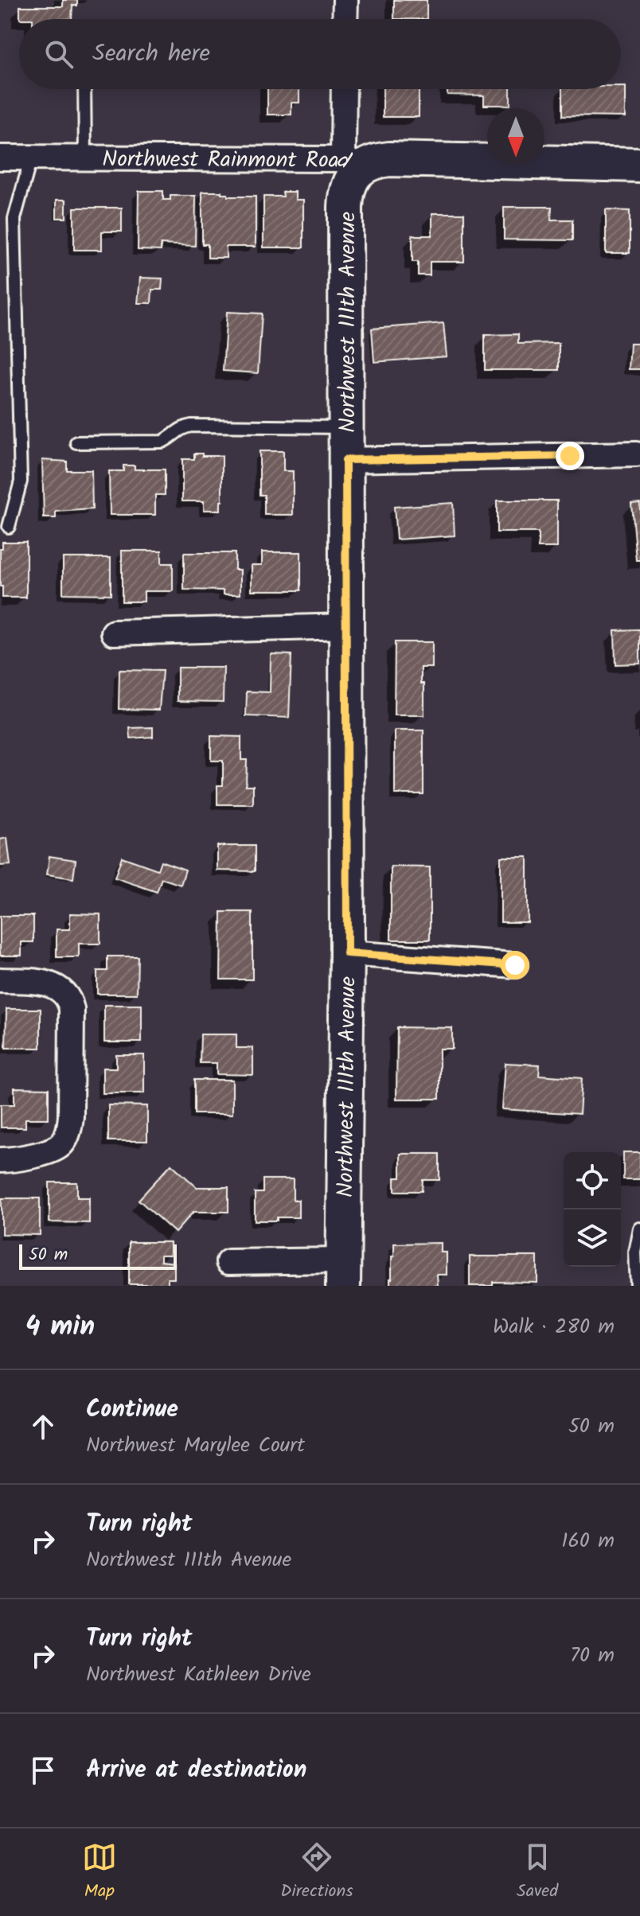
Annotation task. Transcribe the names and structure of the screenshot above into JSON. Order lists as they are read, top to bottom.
{
  "streets": {
    "street": ["Northwest Rainmont Road", "Northwest 111th Avenue"]
  },
  "crossings": [
    ["Northwest Rainmont Road", "Northwest 111th Avenue"]
  ],
  "scale_bar": "50 m",
  "north": "bottom",
  "page": {
    "search": "Search here",
    "scale": "50 m",
    "heading": ["4 min", "Walk · 280 m"],
    "list": [
      ["Continue", "Northwest Marylee Court", "50 m"],
      ["Turn right", "Northwest 111th Avenue", "160 m"],
      ["Turn right", "Northwest Kathleen Drive", "70 m"],
      "Arrive at destination"
    ],
    "nav": ["Map", "Directions", "Saved"]
  }
}
